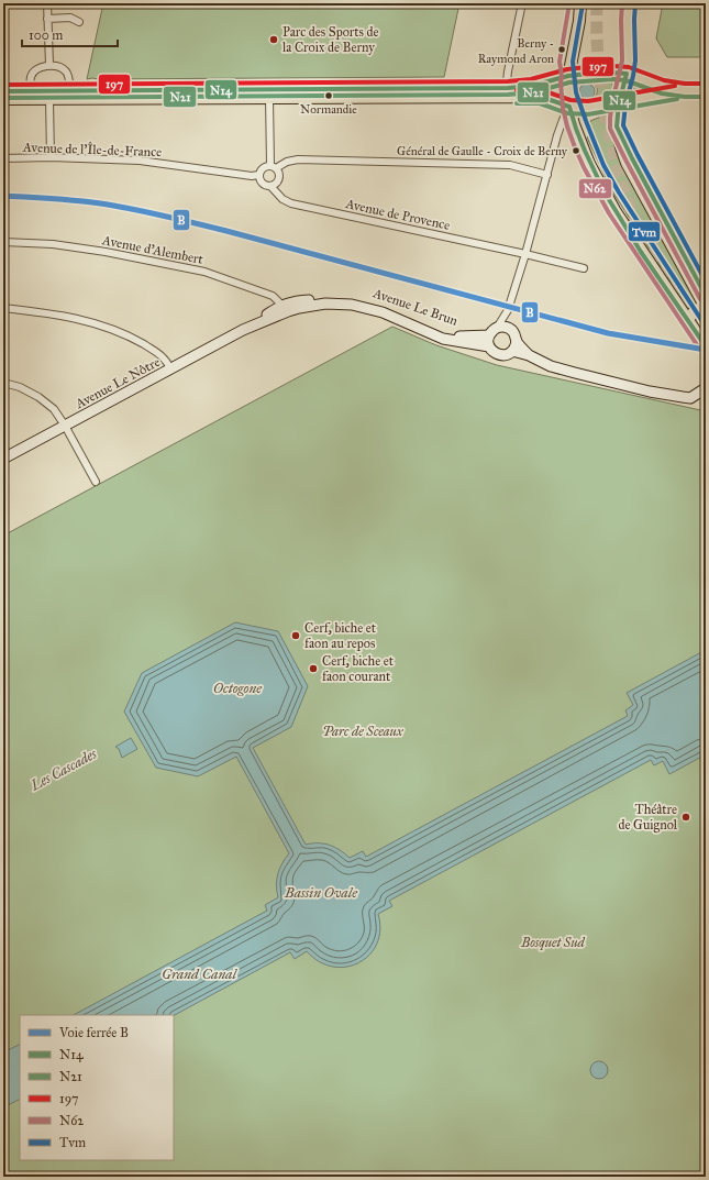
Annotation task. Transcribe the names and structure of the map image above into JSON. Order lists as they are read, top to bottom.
{
  "streets": {
    "main road": ["Avenue Le Brun", "Avenue Le Nôtre"],
    "street": ["Avenue de l'Île-de-France", "Avenue de Provence", "Avenue d'Alembert"]
  },
  "crossings": [
    ["Avenue de l'Île-de-France", "Avenue de Provence"],
    ["Avenue d'Alembert", "Avenue Le Brun"],
    ["Avenue d'Alembert", "Avenue Le Nôtre"],
    ["Avenue Le Brun", "Avenue Le Nôtre"]
  ],
  "water": [
    "Octogone",
    "Les Cascades",
    "Bassin Ovale",
    "Grand Canal"
  ],
  "parks": ["Parc de Sceaux", "Bosquet Sud"],
  "places": [
    "Parc des Sports de la Croix de Berny",
    "Berny - Raymond Aron",
    "Normandie",
    "Général de Gaulle - Croix de Berny",
    "Cerf, biche et faon au repos",
    "Cerf, biche et faon courant",
    "Théâtre de Guignol"
  ],
  "lines": [
    "transit line N62",
    "transit line Tvm",
    "transit line 197",
    "transit line N14",
    "transit line N21",
    "rail line B"
  ],
  "legend": [
    "Voie ferrée B",
    "N14",
    "N21",
    "197",
    "N62",
    "Tvm"
  ],
  "scale_bar": "100 m"
}
